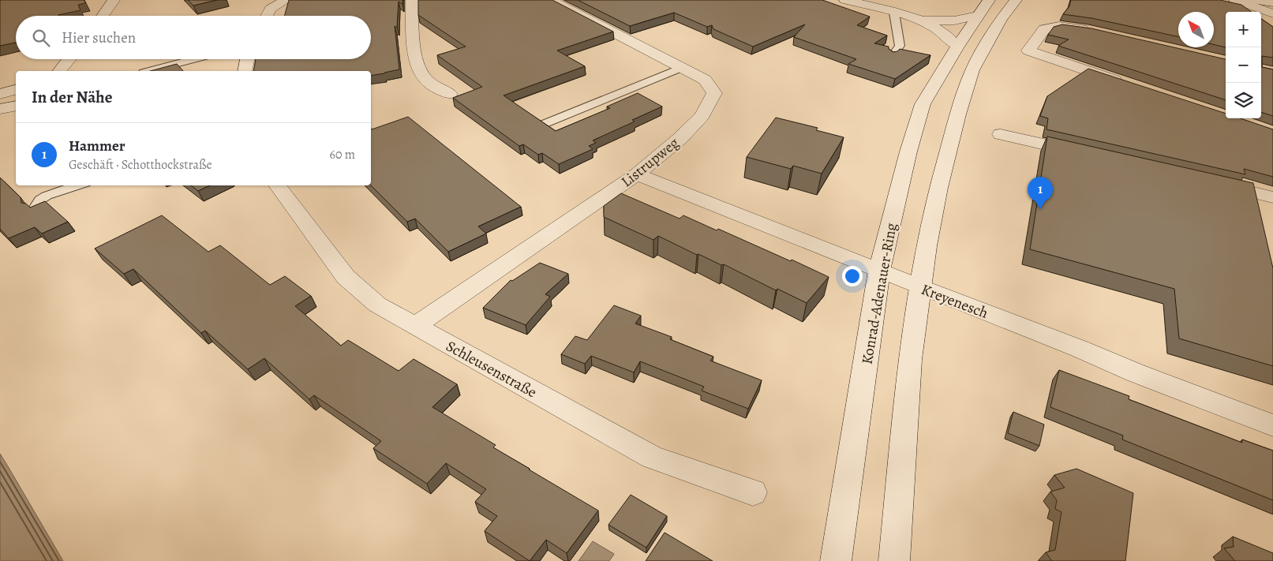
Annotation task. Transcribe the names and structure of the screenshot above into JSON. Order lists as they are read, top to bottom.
{
  "streets": {
    "street": [
      "Listrupweg",
      "Konrad-Adenauer-Ring",
      "Kreyenesch",
      "Schleusenstraße"
    ]
  },
  "crossings": [
    ["Listrupweg", "Kreyenesch"],
    ["Listrupweg", "Schleusenstraße"],
    ["Konrad-Adenauer-Ring", "Kreyenesch"]
  ],
  "north": "top left",
  "page": {
    "map_buttons": ["+", "−"],
    "search": "Hier suchen",
    "heading": "In der Nähe",
    "list": [
      {
        "mark": "1",
        "name": "Hammer",
        "note": "Geschäft · Schotthockstraße",
        "value": "60 m"
      }
    ],
    "pins": "1"
  }
}
